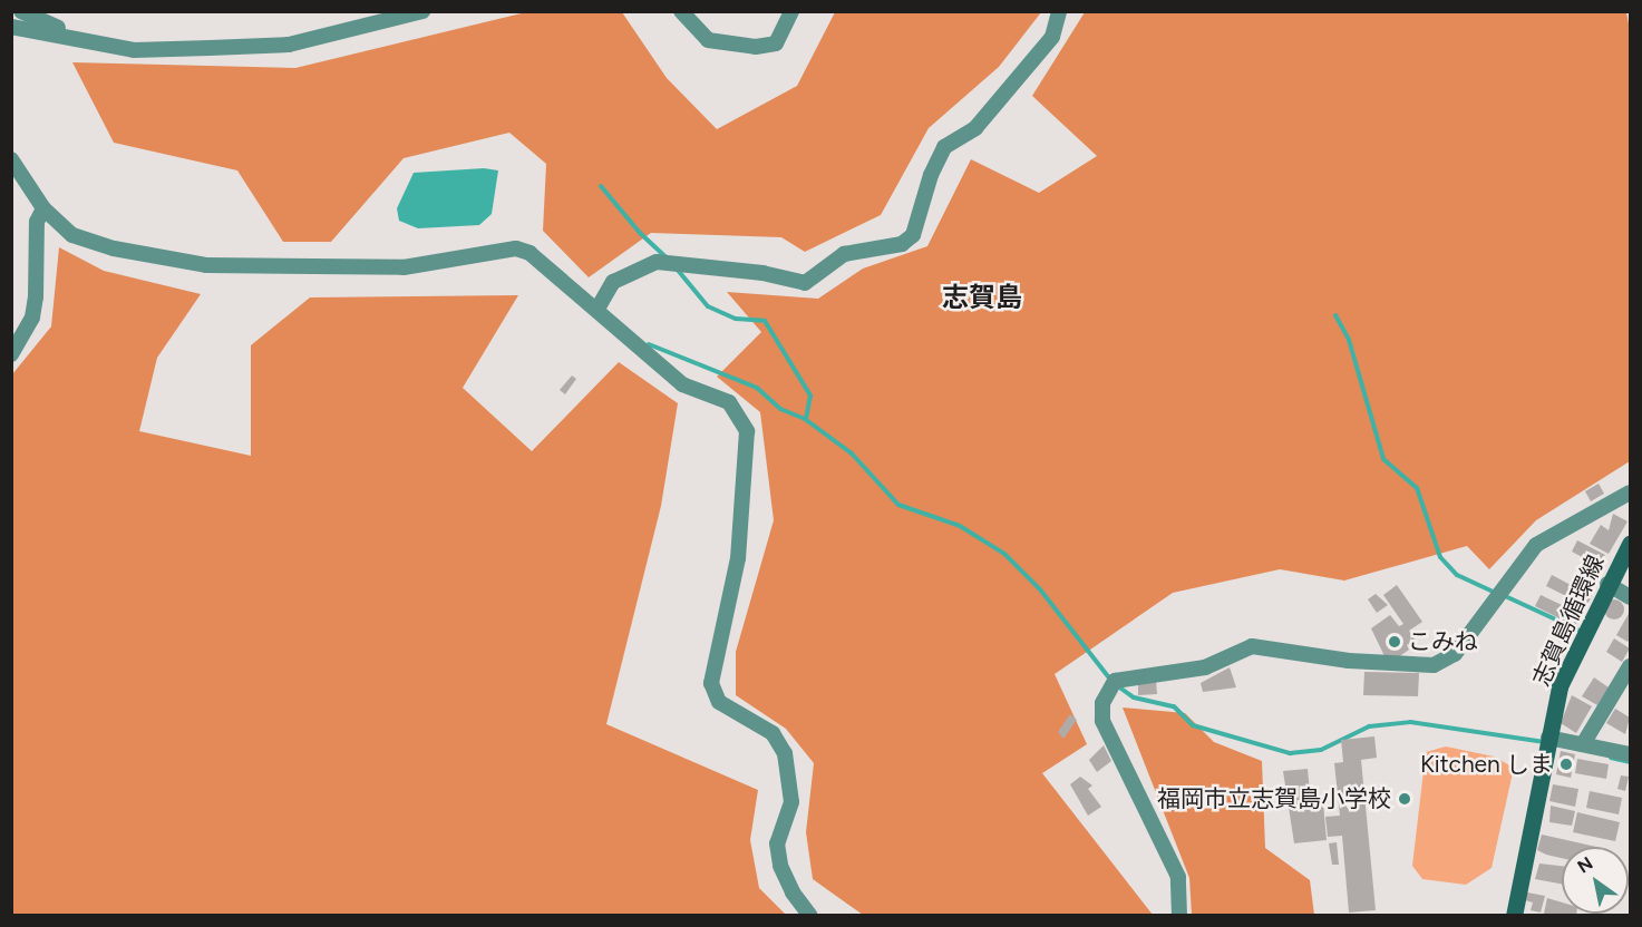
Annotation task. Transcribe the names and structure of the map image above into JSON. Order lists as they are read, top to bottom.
{
  "streets": {
    "main road": ["志賀島循環線"]
  },
  "districts": ["志賀島"],
  "places": ["こみね", "Kitchen しま", "福岡市立志賀島小学校"],
  "north": "top left"
}
